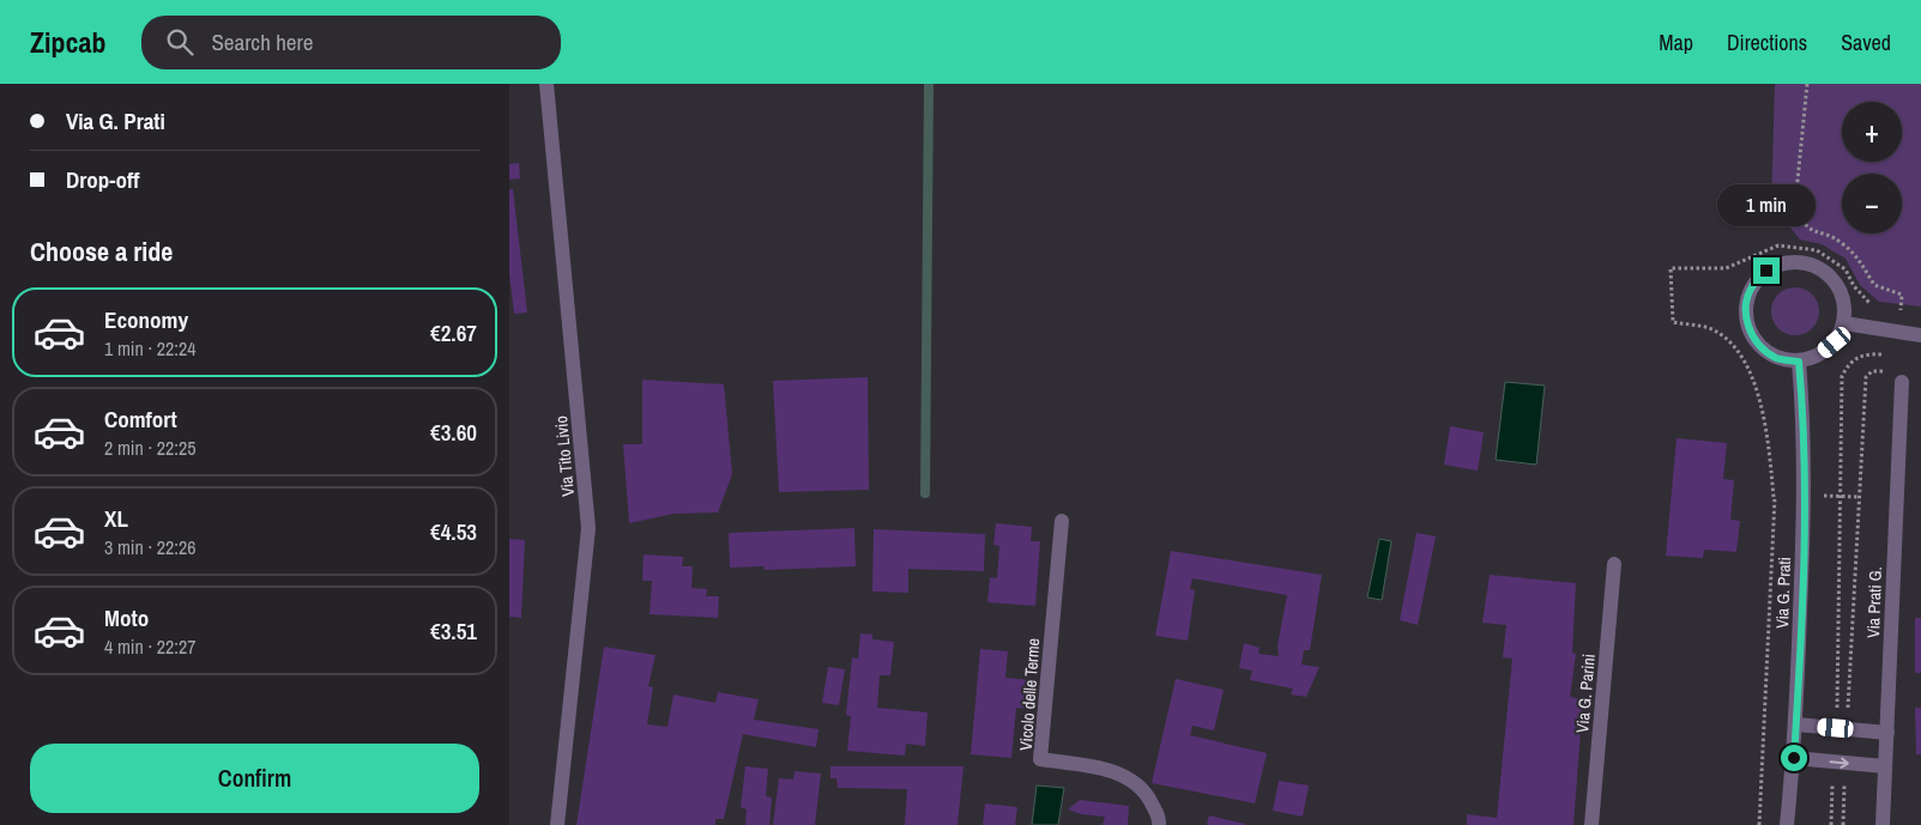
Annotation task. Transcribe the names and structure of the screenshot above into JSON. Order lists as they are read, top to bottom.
{
  "streets": {
    "street": [
      "Via Tito Livio",
      "Via G. Prati",
      "Via Prati G.",
      "Via G. Parini",
      "Vicolo delle Terme"
    ]
  },
  "page": {
    "header": "Zipcab",
    "search": "Search here",
    "nav": ["Map", "Directions", "Saved"],
    "banner": ["Via G. Prati", "Drop-off"],
    "map_buttons": ["+", "−"],
    "bubble": "1 min",
    "heading": "Choose a ride",
    "list": [
      {
        "name": "Economy",
        "note": "1 min · 22:24",
        "value": "€2.67"
      },
      {
        "name": "Comfort",
        "note": "2 min · 22:25",
        "value": "€3.60"
      },
      {
        "name": "XL",
        "note": "3 min · 22:26",
        "value": "€4.53"
      },
      {
        "name": "Moto",
        "note": "4 min · 22:27",
        "value": "€3.51"
      }
    ],
    "buttons": "Confirm"
  }
}
